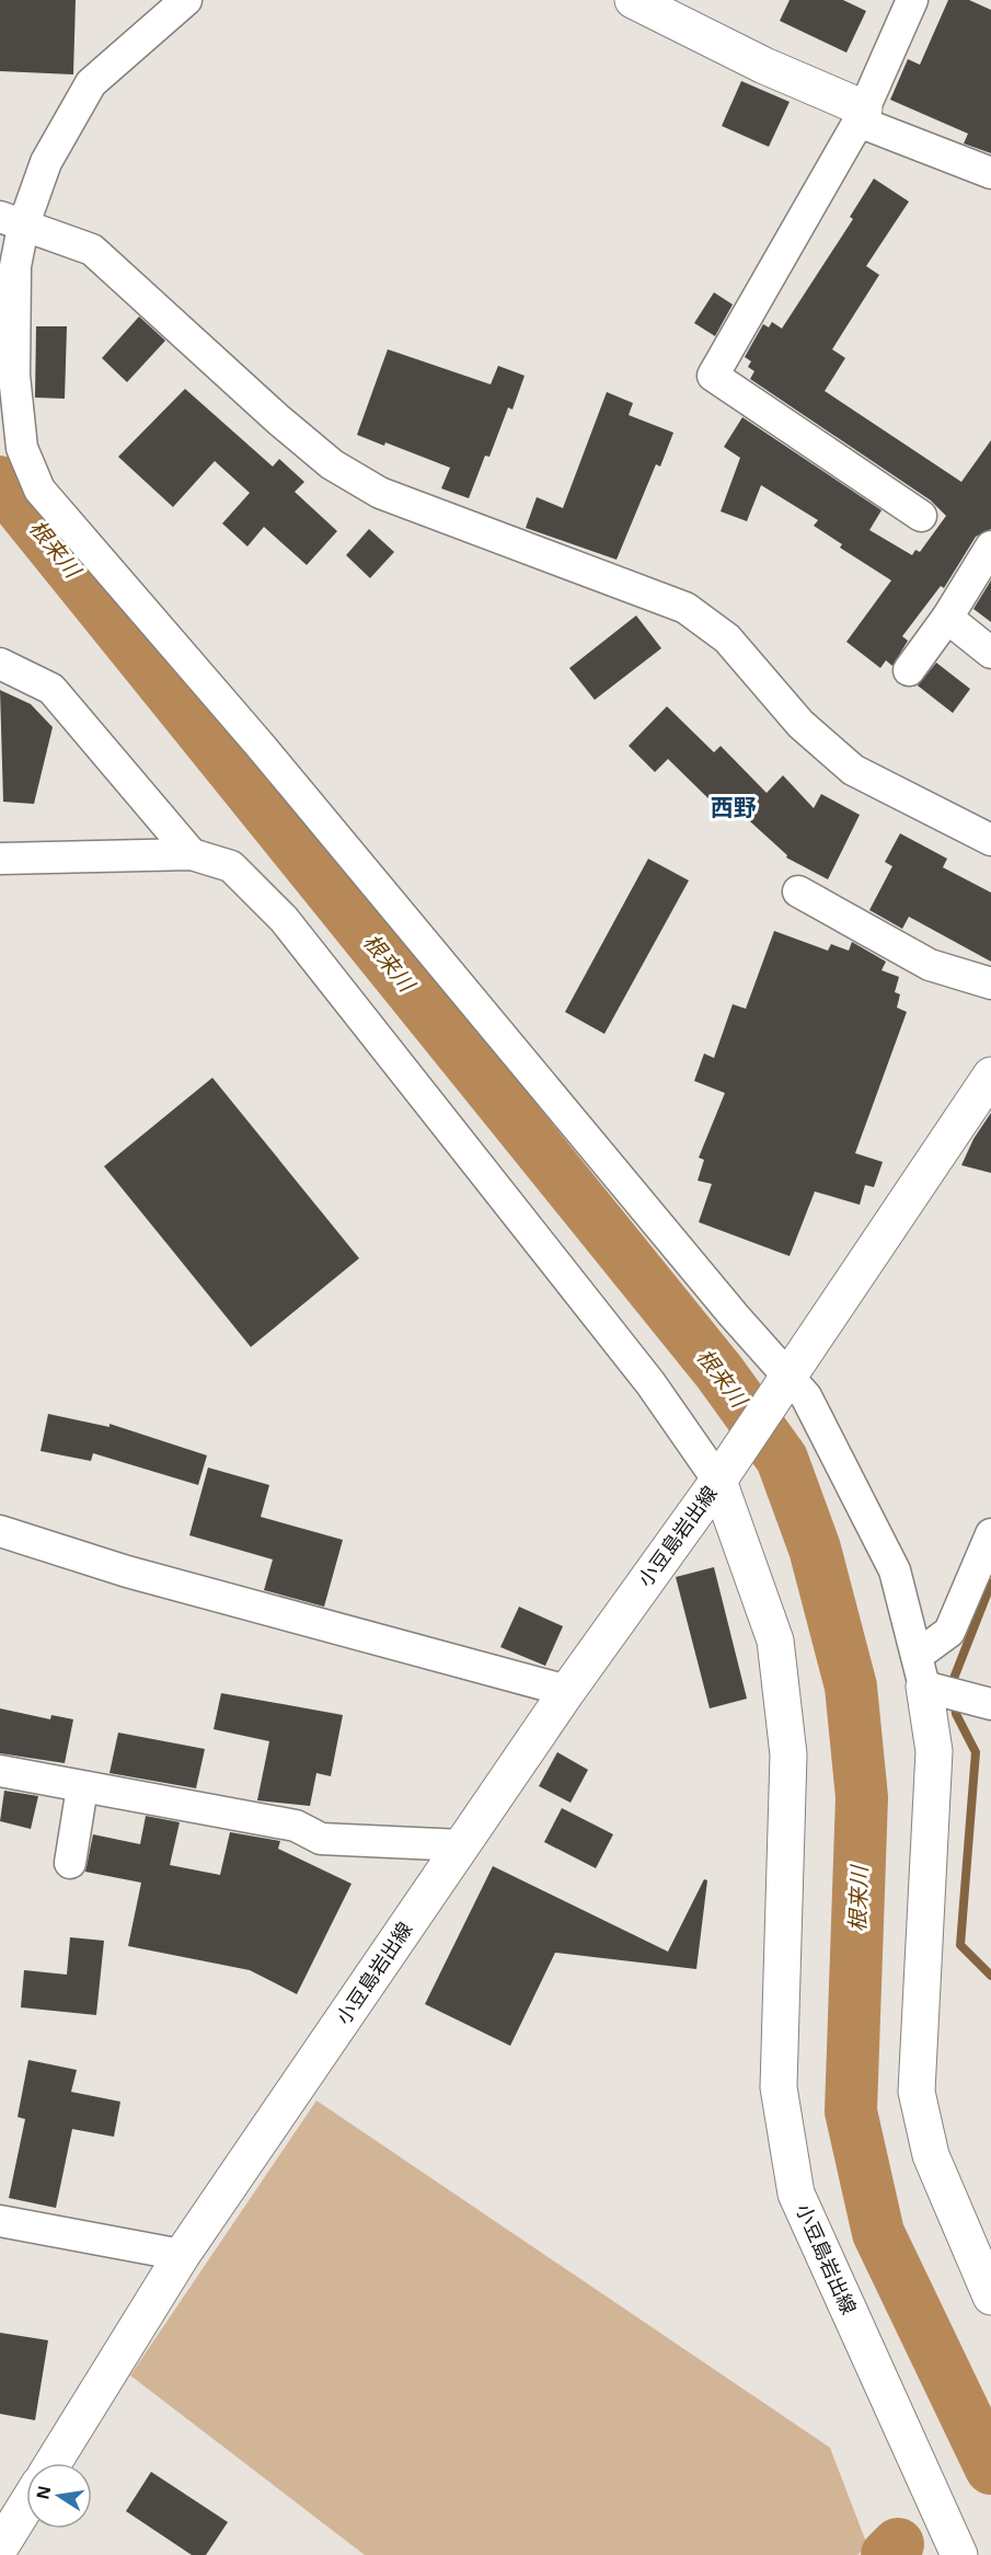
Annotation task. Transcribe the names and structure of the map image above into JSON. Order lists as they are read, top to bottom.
{
  "streets": {
    "main road": ["小豆島岩出線"]
  },
  "districts": ["西野"],
  "water": ["根来川"],
  "north": "left"
}
